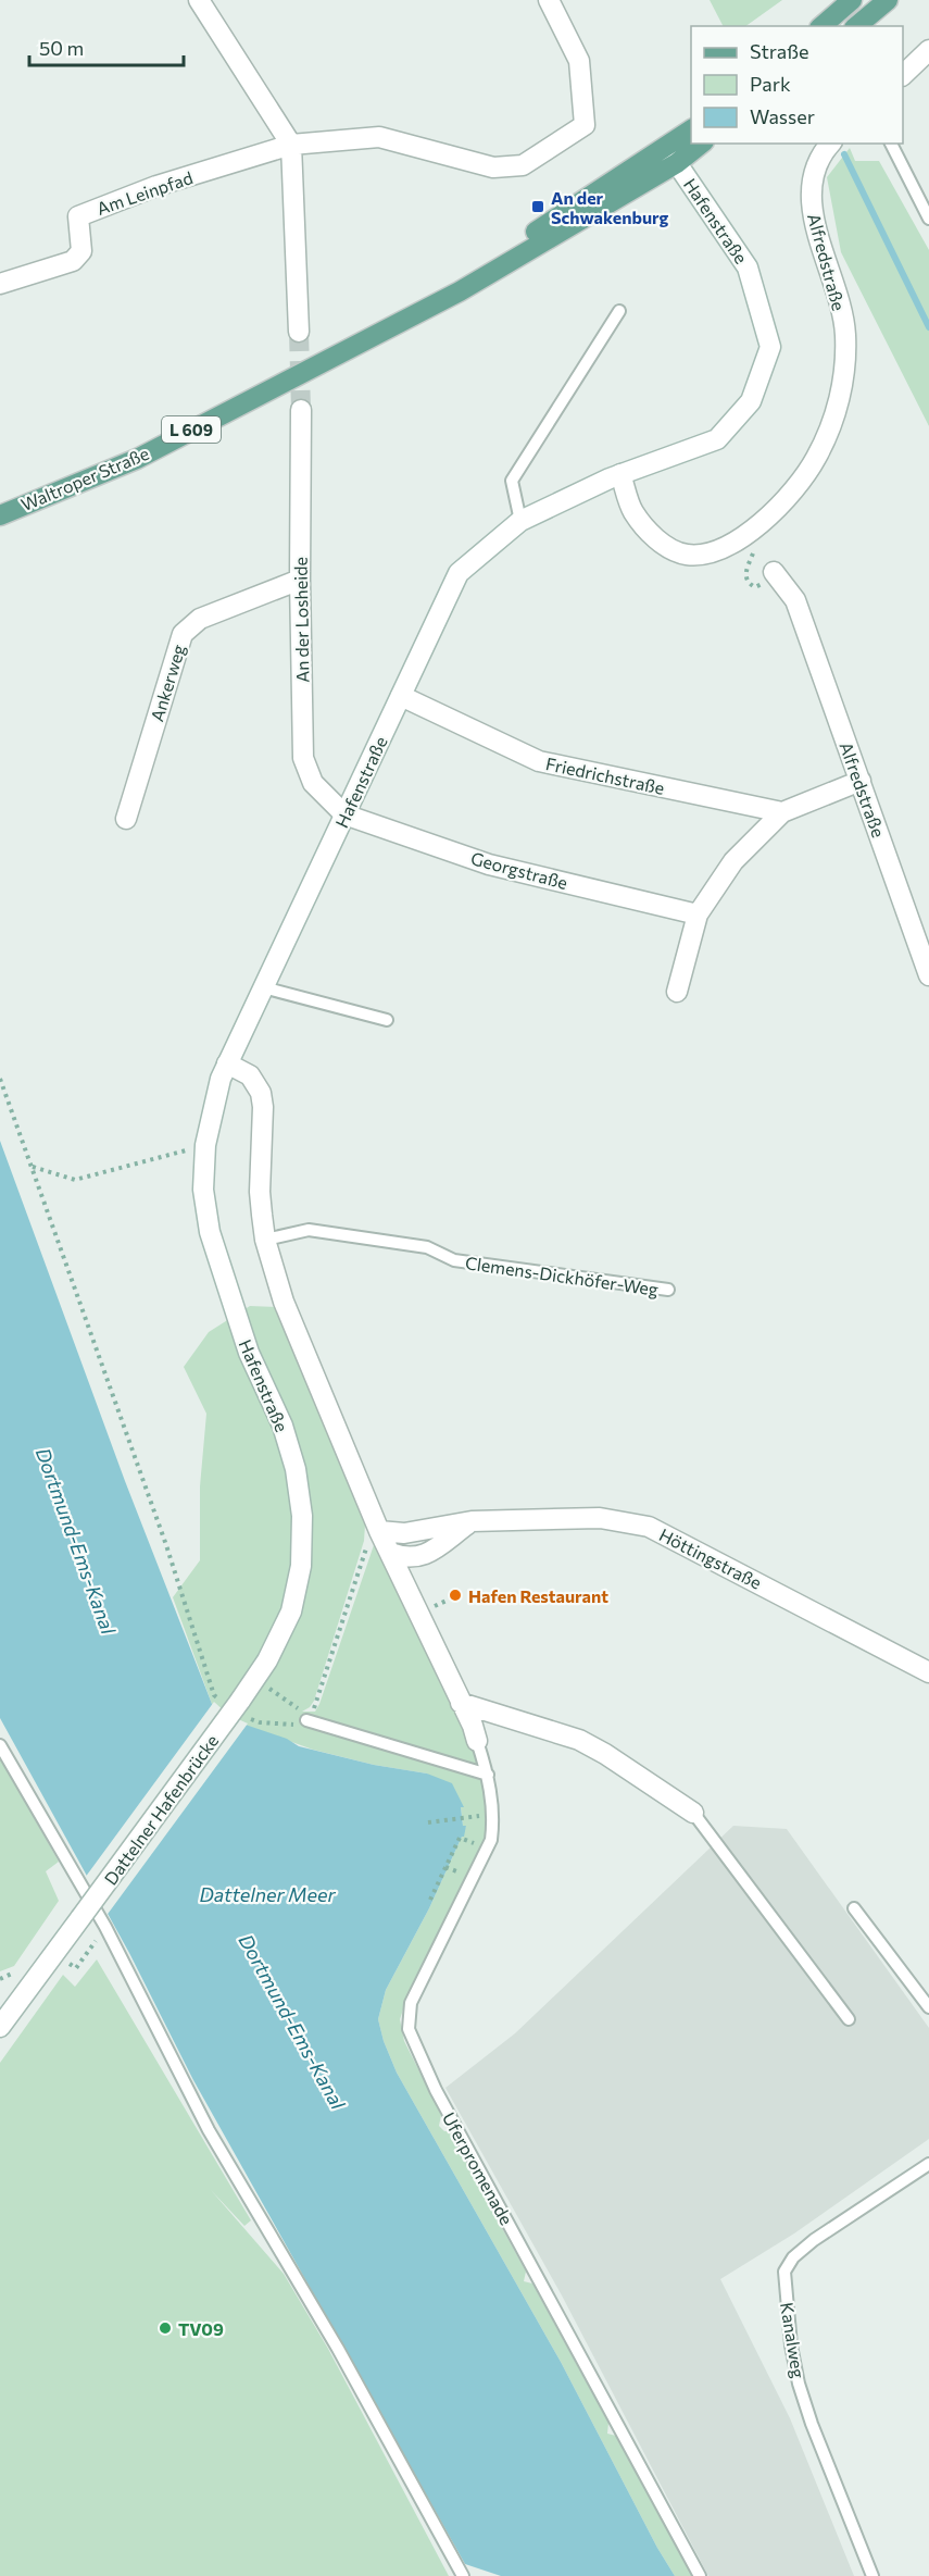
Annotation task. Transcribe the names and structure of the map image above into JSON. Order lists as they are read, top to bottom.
{
  "streets": {
    "main road": ["Hafenstraße", "L 609", "Waltroper Straße"],
    "street": [
      "Am Leinpfad",
      "Alfredstraße",
      "An der Losheide",
      "Ankerweg",
      "Friedrichstraße",
      "Georgstraße",
      "Höttingstraße",
      "Dattelner Hafenbrücke"
    ],
    "lane": ["Clemens-Dickhöfer-Weg", "Uferpromenade", "Kanalweg"]
  },
  "crossings": [
    ["Hafenstraße", "Alfredstraße"],
    ["Hafenstraße", "L 609"],
    ["Hafenstraße", "Waltroper Straße"],
    ["Hafenstraße", "An der Losheide"],
    ["Hafenstraße", "Friedrichstraße"],
    ["Hafenstraße", "Georgstraße"],
    ["Hafenstraße", "Dattelner Hafenbrücke"],
    ["L 609", "Waltroper Straße"],
    ["An der Losheide", "Ankerweg"],
    ["An der Losheide", "Georgstraße"]
  ],
  "water": ["Dortmund-Ems-Kanal", "Dattelner Meer"],
  "places": {
    "transit": ["An der Schwakenburg"],
    "other": ["Hafen Restaurant", "TV09"]
  },
  "legend": ["Straße", "Park", "Wasser"],
  "scale_bar": "50 m"
}
